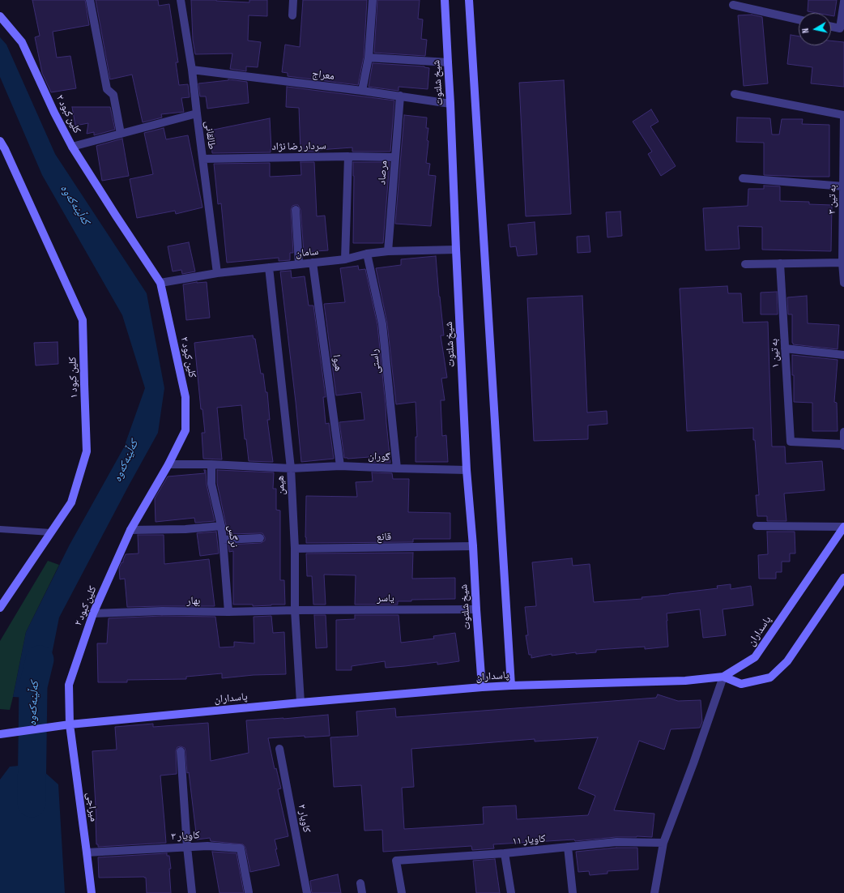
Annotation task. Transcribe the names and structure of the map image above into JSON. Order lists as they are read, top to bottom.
{
  "streets": {
    "main road": [
      "شیخ شلتوت",
      "کلین کبود ۲",
      "کلین کبود ۱",
      "پاسداران",
      "میراجی"
    ],
    "street": [
      "معراج",
      "طالقانی",
      "سردار رضا نژاد",
      "مرصاد",
      "به تین ۳",
      "سامان",
      "به تین ۱",
      "راستی",
      "هیوا",
      "گوران",
      "هیمن",
      "نرگس",
      "قانع",
      "یاسر",
      "بهار",
      "کاویار ۲",
      "کاویار ۳",
      "کاویار ۱۱"
    ]
  },
  "crossings": [
    ["معراج", "شیخ شلتوت"],
    ["معراج", "طالقانی"],
    ["معراج", "مرصاد"],
    ["شیخ شلتوت", "سامان"],
    ["شیخ شلتوت", "گوران"],
    ["شیخ شلتوت", "قانع"],
    ["شیخ شلتوت", "یاسر"],
    ["شیخ شلتوت", "پاسداران"],
    ["کلین کبود ۲", "سامان"],
    ["کلین کبود ۲", "گوران"],
    ["کلین کبود ۲", "بهار"],
    ["کلین کبود ۲", "پاسداران"],
    ["کلین کبود ۲", "میراجی"],
    ["طالقانی", "سردار رضا نژاد"],
    ["طالقانی", "سامان"],
    ["سردار رضا نژاد", "مرصاد"],
    ["مرصاد", "سامان"],
    ["سامان", "راستی"],
    ["سامان", "هیوا"],
    ["سامان", "هیمن"],
    ["راستی", "گوران"],
    ["هیوا", "گوران"],
    ["گوران", "هیمن"],
    ["گوران", "نرگس"],
    ["هیمن", "قانع"],
    ["هیمن", "یاسر"],
    ["هیمن", "بهار"],
    ["هیمن", "پاسداران"],
    ["نرگس", "بهار"],
    ["یاسر", "بهار"],
    ["پاسداران", "میراجی"],
    ["میراجی", "کاویار ۳"]
  ],
  "water": ["کەڵینەکەوە"],
  "north": "left"
}
